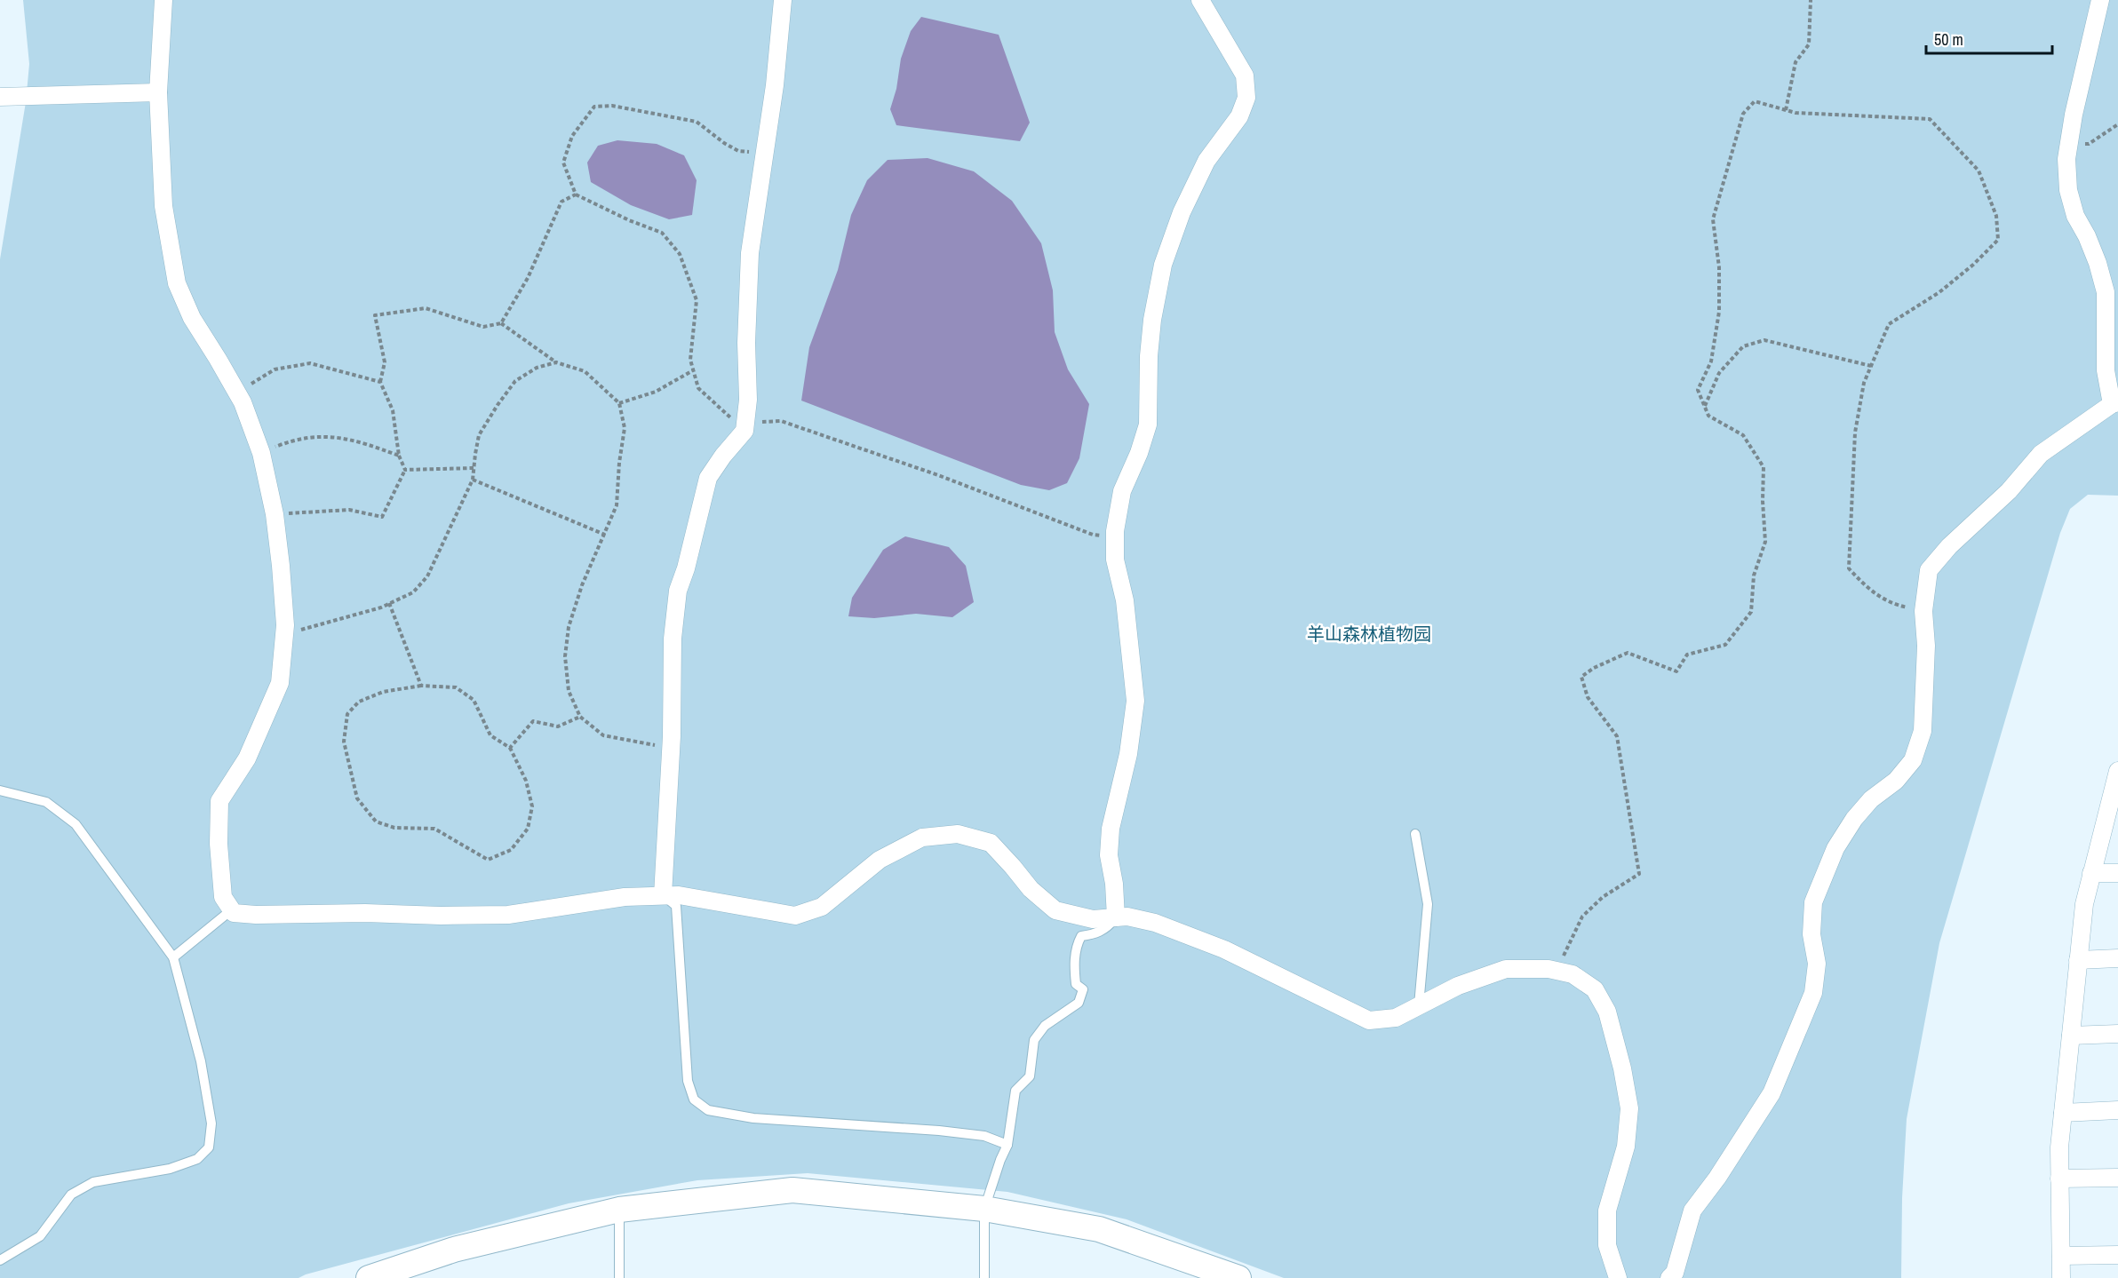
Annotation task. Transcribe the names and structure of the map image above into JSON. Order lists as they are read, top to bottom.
{
  "parks": ["羊山森林植物园"],
  "scale_bar": "50 m"
}
